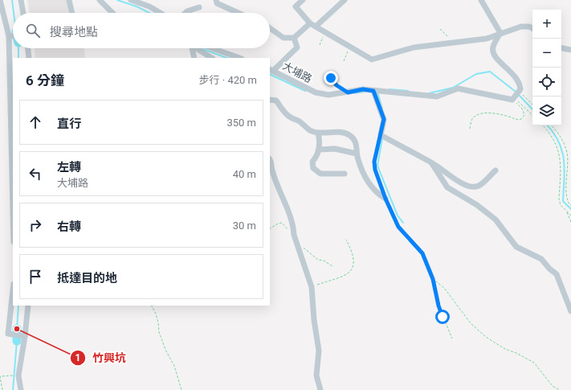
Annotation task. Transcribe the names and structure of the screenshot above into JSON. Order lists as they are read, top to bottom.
{
  "streets": {
    "street": ["大埔路"]
  },
  "places": ["竹興坑"],
  "page": {
    "map_buttons": ["+", "−"],
    "search": "搜尋地點",
    "heading": ["6 分鐘", "步行 · 420 m"],
    "list": [
      ["直行", "350 m"],
      ["左轉", "大埔路", "40 m"],
      ["右轉", "30 m"],
      "抵達目的地"
    ]
  }
}
